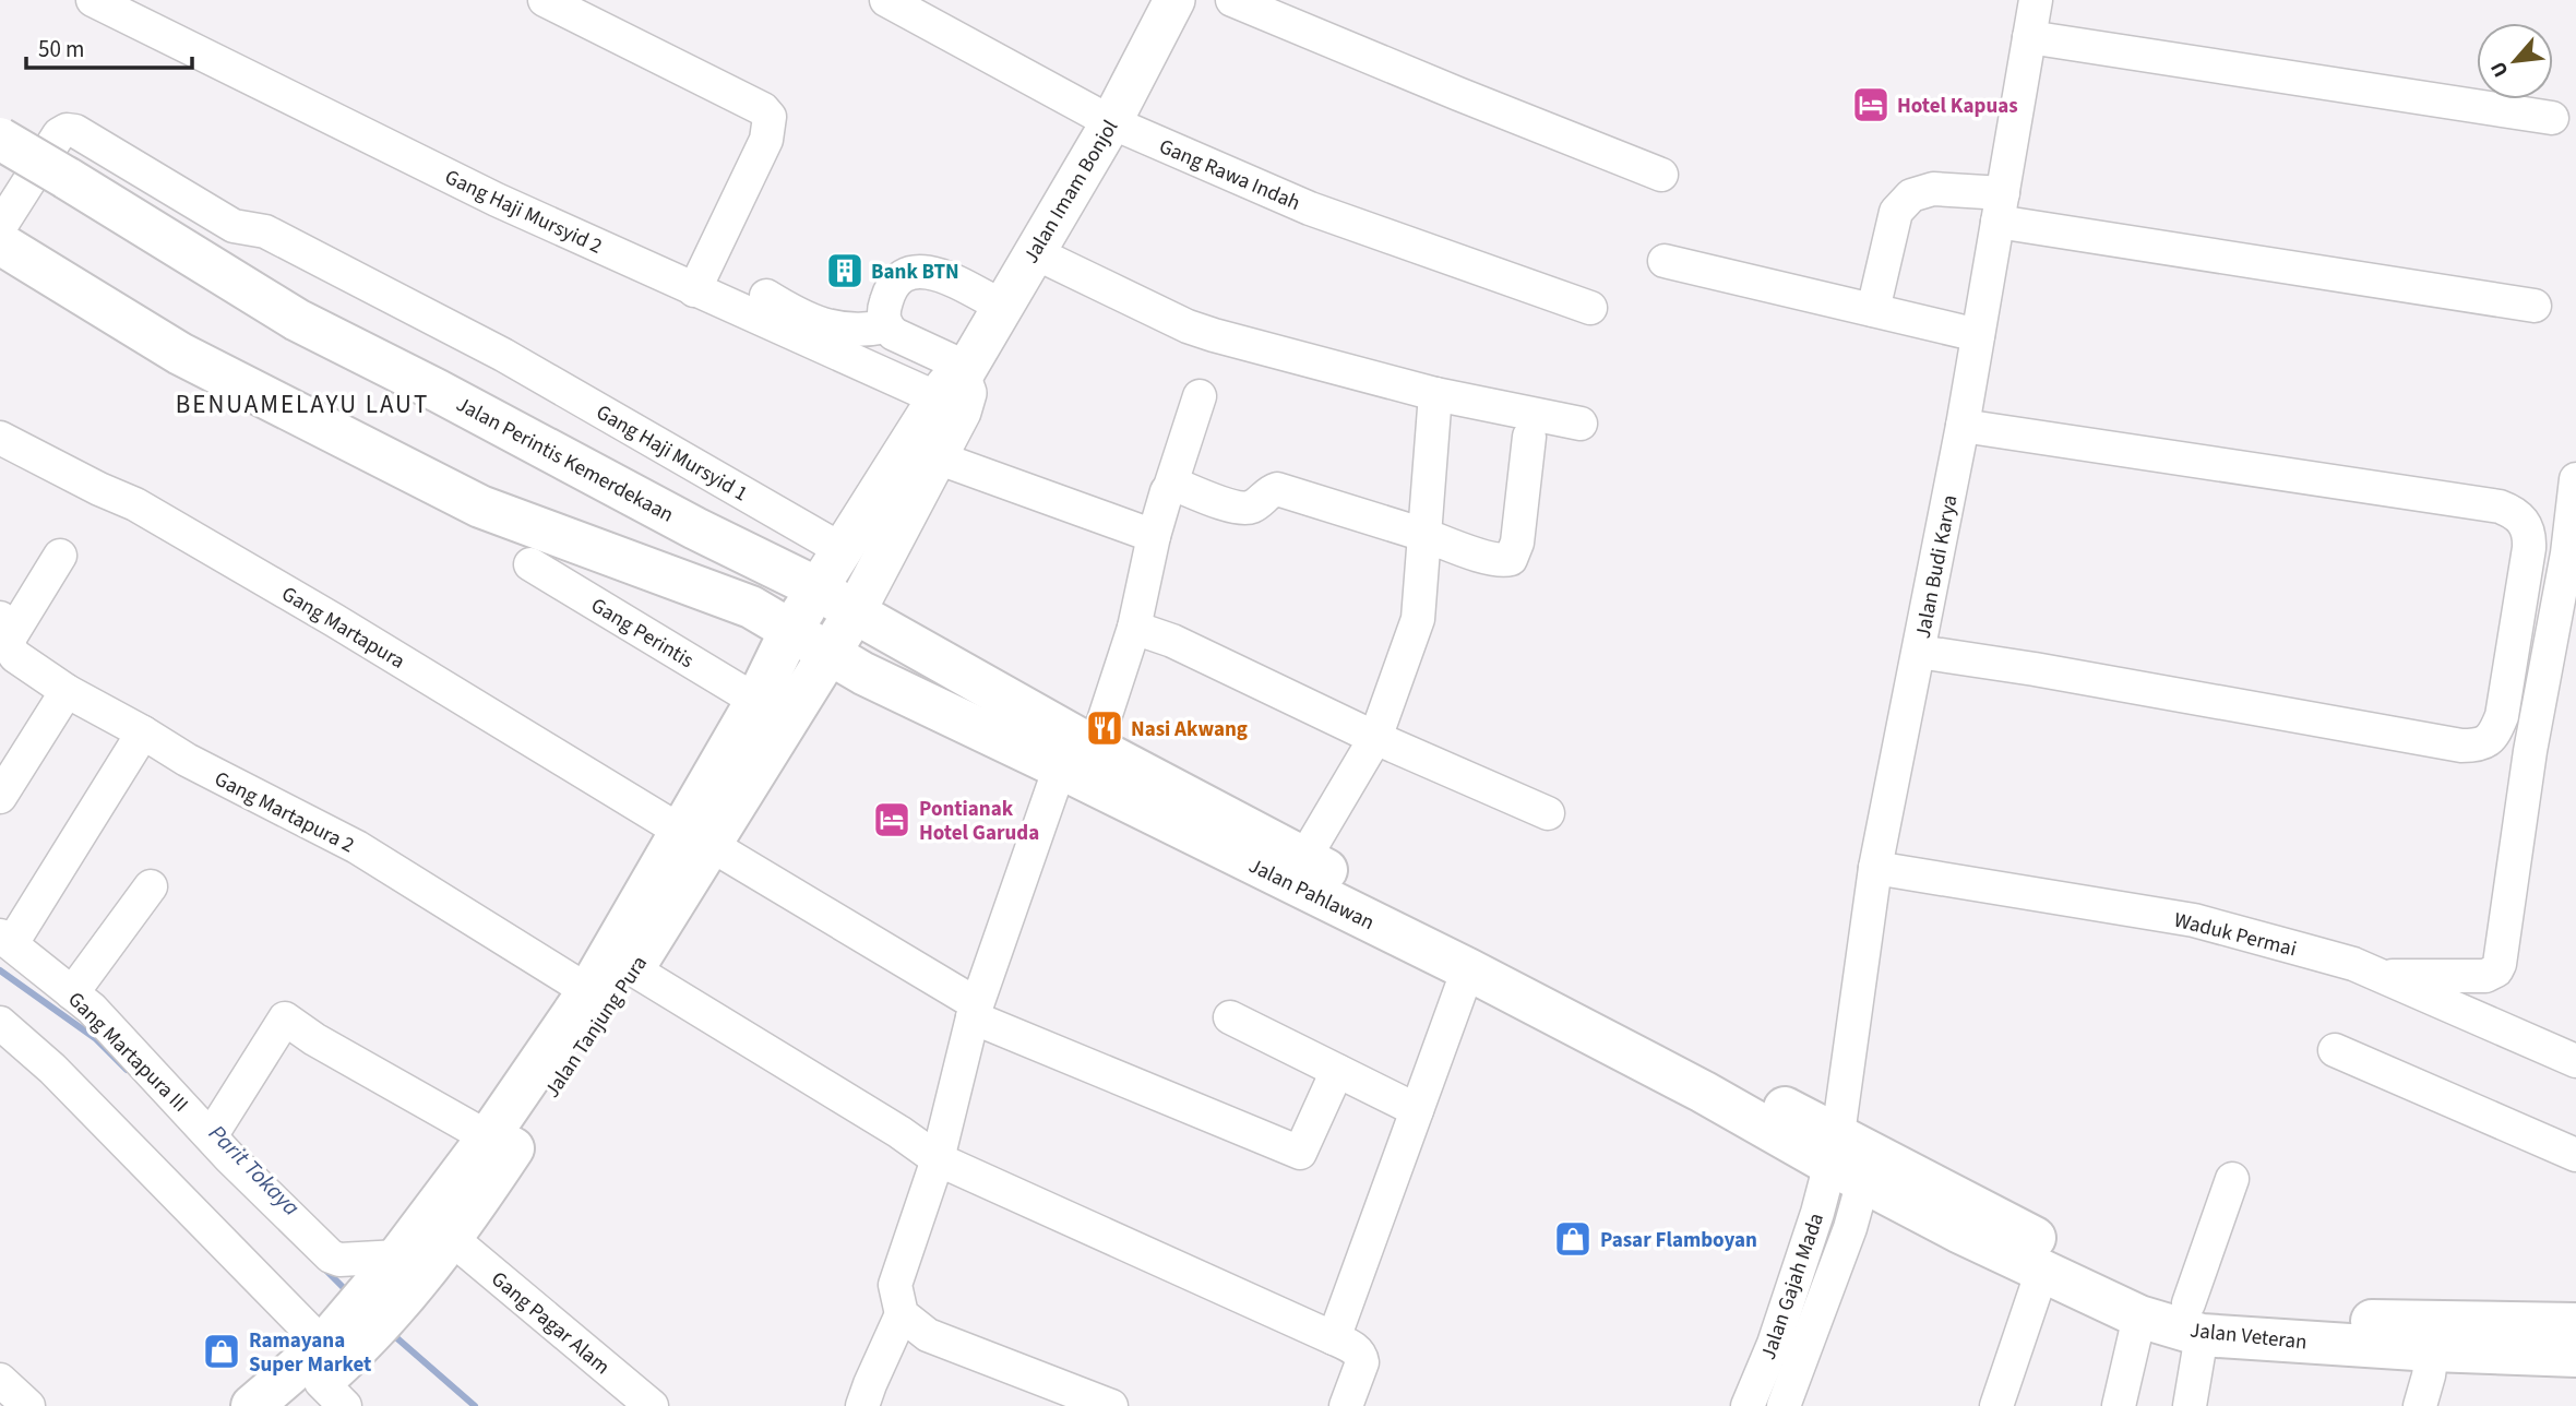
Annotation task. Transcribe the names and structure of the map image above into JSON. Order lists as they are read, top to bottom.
{
  "streets": {
    "highway": [
      "Jalan Perintis Kemerdekaan",
      "Jalan Pahlawan",
      "Jalan Tanjung Pura",
      "Jalan Veteran"
    ],
    "main road": ["Jalan Imam Bonjol"],
    "street": [
      "Gang Rawa Indah",
      "Gang Haji Mursyid 2",
      "Gang Haji Mursyid 1",
      "Jalan Budi Karya",
      "Gang Martapura",
      "Gang Perintis",
      "Gang Martapura 2",
      "Waduk Permai",
      "Gang Martapura III",
      "Jalan Gajah Mada",
      "Gang Pagar Alam"
    ]
  },
  "crossings": [
    ["Gang Rawa Indah", "Jalan Imam Bonjol"],
    ["Jalan Imam Bonjol", "Gang Haji Mursyid 2"],
    ["Jalan Imam Bonjol", "Gang Haji Mursyid 1"],
    ["Jalan Imam Bonjol", "Jalan Perintis Kemerdekaan"],
    ["Jalan Imam Bonjol", "Jalan Pahlawan"],
    ["Jalan Imam Bonjol", "Jalan Tanjung Pura"],
    ["Jalan Perintis Kemerdekaan", "Jalan Pahlawan"],
    ["Jalan Perintis Kemerdekaan", "Jalan Tanjung Pura"],
    ["Jalan Budi Karya", "Jalan Pahlawan"],
    ["Jalan Budi Karya", "Waduk Permai"],
    ["Jalan Budi Karya", "Jalan Gajah Mada"],
    ["Jalan Budi Karya", "Jalan Veteran"],
    ["Gang Martapura", "Jalan Tanjung Pura"],
    ["Gang Perintis", "Jalan Tanjung Pura"],
    ["Gang Martapura 2", "Jalan Tanjung Pura"],
    ["Jalan Pahlawan", "Jalan Tanjung Pura"],
    ["Jalan Pahlawan", "Jalan Gajah Mada"],
    ["Jalan Pahlawan", "Jalan Veteran"],
    ["Jalan Tanjung Pura", "Gang Martapura III"],
    ["Jalan Tanjung Pura", "Gang Pagar Alam"],
    ["Jalan Gajah Mada", "Jalan Veteran"]
  ],
  "districts": ["BENUAMELAYU LAUT"],
  "water": ["Parit Tokaya"],
  "places": {
    "hotel": ["Hotel Kapuas", "Pontianak Hotel Garuda"],
    "building": ["Bank BTN"],
    "restaurant": ["Nasi Akwang"],
    "shop": ["Pasar Flamboyan", "Ramayana Super Market"]
  },
  "scale_bar": "50 m",
  "north": "bottom left"
}
